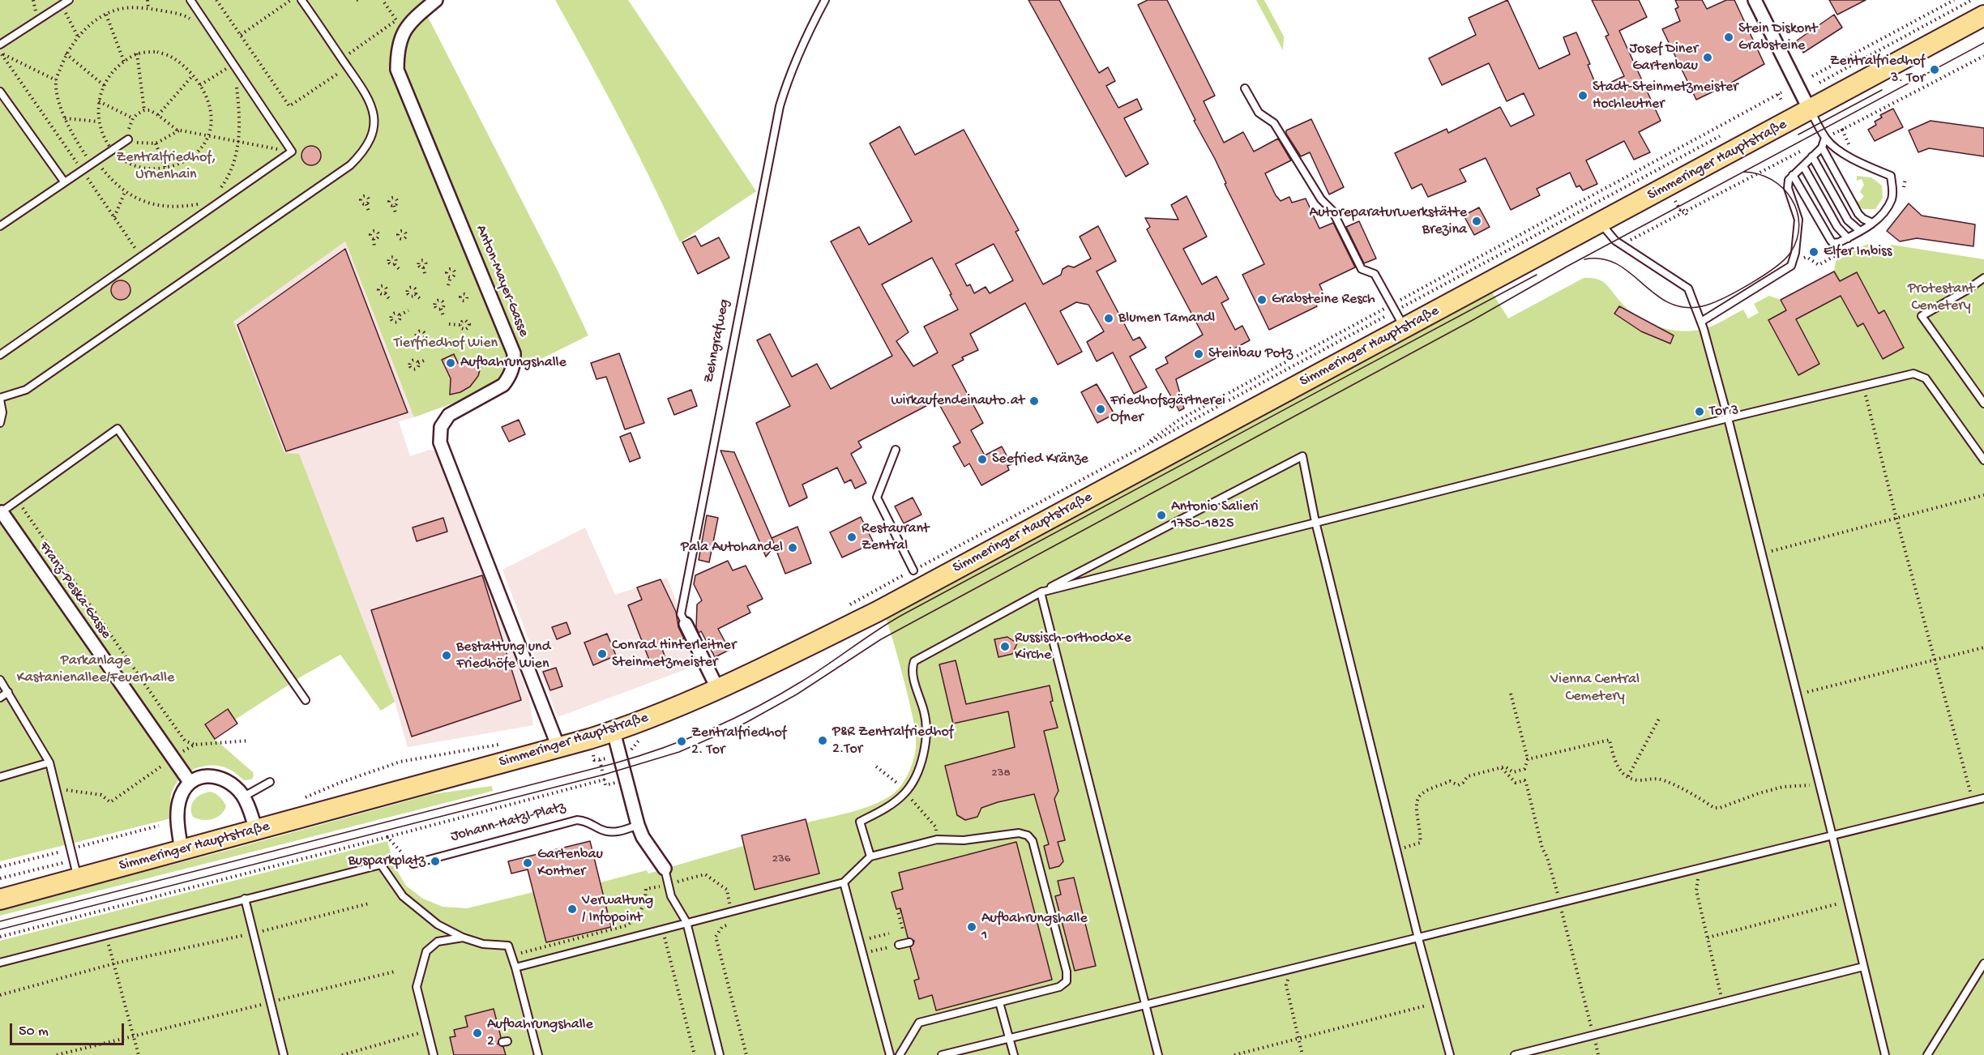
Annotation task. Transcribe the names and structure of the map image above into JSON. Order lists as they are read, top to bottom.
{
  "streets": {
    "main road": ["Simmeringer Hauptstraße"],
    "street": ["Anton-Mayer-Gasse", "Zehngrafweg", "Franz-Peska-Gasse"],
    "lane": ["Johann-Hatzl-Platz"]
  },
  "crossings": [
    ["Simmeringer Hauptstraße", "Anton-Mayer-Gasse"],
    ["Simmeringer Hauptstraße", "Zehngrafweg"]
  ],
  "parks": [
    "Zentralfriedhof, Urnenhain",
    "Protestant Cemetery",
    "Tierfriedhof Wien",
    "Parkanlage Kastanienallee/Feuerhalle",
    "Vienna Central Cemetery"
  ],
  "places": [
    "Stein Diskont Grabsteine",
    "Josef Diner Gartenbau",
    "Zentralfriedhof 3. Tor",
    "Stadt-Steinmetzmeister Hochleutner",
    "Autoreparaturwerkstätte Brezina",
    "Elfer Imbiss",
    "Grabsteine Resch",
    "Blumen Tamandl",
    "Steinbau Potz",
    "Aufbahrungshalle",
    "wirkaufendeinauto.at",
    "Friedhofsgärtnerei Ofner",
    "Tor 3",
    "Seefried Kränze",
    "Antonio Salieri 1750-1825",
    "Restaurant Zentral",
    "Pala Autohandel",
    "Russisch-orthodoxe Kirche",
    "Conrad Hinterleitner Steinmetzmeister",
    "Bestattung und Friedhöfe Wien",
    "P&R Zentralfriedhof 2.Tor",
    "Zentralfriedhof 2. Tor",
    "Busparkplatz",
    "Gartenbau Kontner",
    "Verwaltung / Infopoint",
    "Aufbahrungshalle 1",
    "Aufbahrungshalle 2"
  ],
  "house_numbers": ["238", "236"],
  "scale_bar": "50 m"
}
